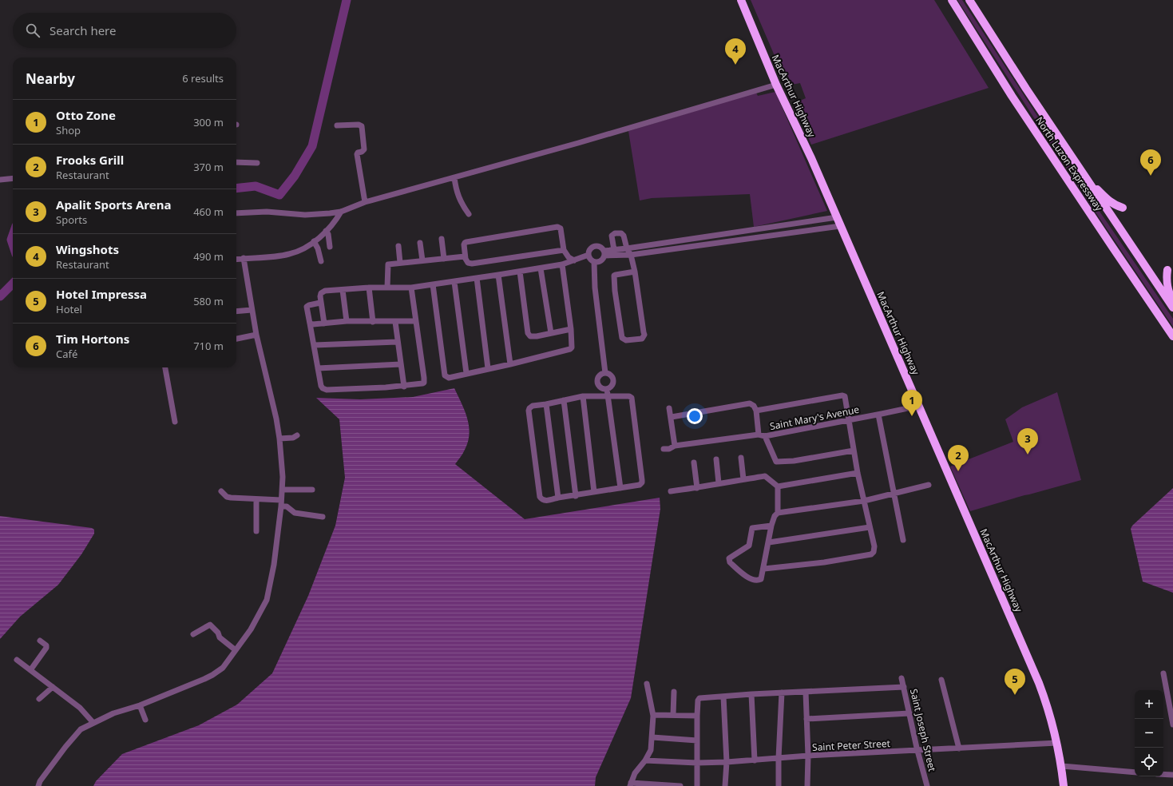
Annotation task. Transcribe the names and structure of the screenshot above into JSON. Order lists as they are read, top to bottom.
{
  "streets": {
    "highway": ["MacArthur Highway", "North Luzon Expressway"],
    "street": ["Saint Mary's Avenue", "Saint Joseph Street", "Saint Peter Street"]
  },
  "crossings": [
    ["MacArthur Highway", "Saint Mary's Avenue"],
    ["MacArthur Highway", "Saint Peter Street"],
    ["Saint Joseph Street", "Saint Peter Street"]
  ],
  "page": {
    "search": "Search here",
    "pins": [
      "4",
      "6",
      "1",
      "3",
      "2",
      "5"
    ],
    "heading": ["Nearby", "6 results"],
    "list": [
      {
        "mark": "1",
        "name": "Otto Zone",
        "note": "Shop",
        "value": "300 m"
      },
      {
        "mark": "2",
        "name": "Frooks Grill",
        "note": "Restaurant",
        "value": "370 m"
      },
      {
        "mark": "3",
        "name": "Apalit Sports Arena",
        "note": "Sports",
        "value": "460 m"
      },
      {
        "mark": "4",
        "name": "Wingshots",
        "note": "Restaurant",
        "value": "490 m"
      },
      {
        "mark": "5",
        "name": "Hotel Impressa",
        "note": "Hotel",
        "value": "580 m"
      },
      {
        "mark": "6",
        "name": "Tim Hortons",
        "note": "Café",
        "value": "710 m"
      }
    ],
    "map_buttons": ["+", "−"]
  }
}
